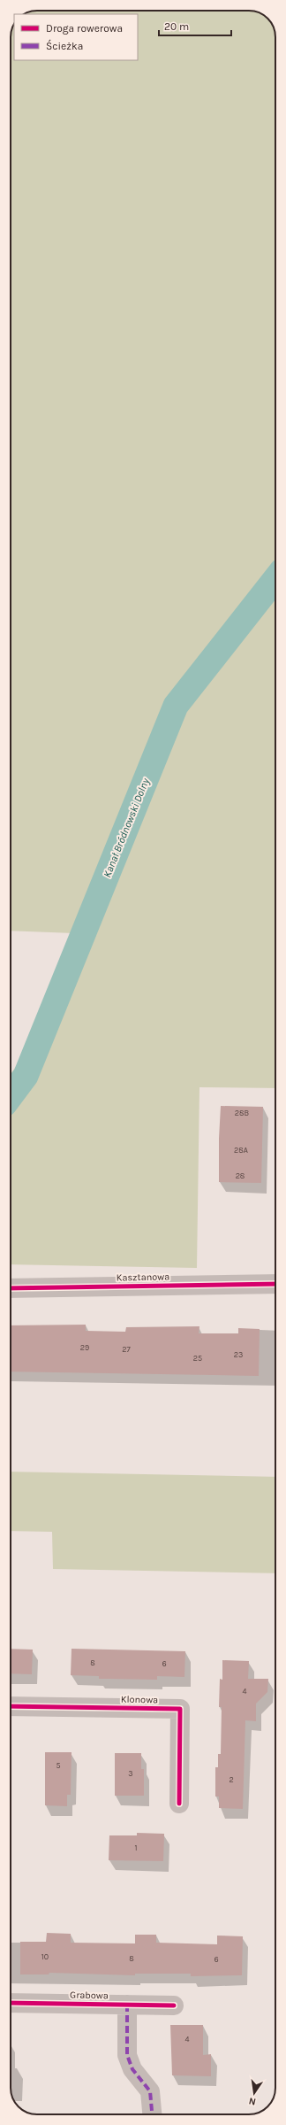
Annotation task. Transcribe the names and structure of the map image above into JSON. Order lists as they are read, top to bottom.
{
  "streets": {
    "street": ["Kasztanowa", "Klonowa", "Grabowa"]
  },
  "water": ["Kanał Bródnowski Dolny"],
  "house_numbers": [
    "28B",
    "28A",
    "28",
    "29",
    "27",
    "23",
    "25",
    "8",
    "6",
    "4",
    "5",
    "3",
    "2",
    "1",
    "10",
    "8",
    "6",
    "4"
  ],
  "legend": ["Droga rowerowa", "Ścieżka"],
  "scale_bar": "20 m",
  "north": "bottom"
}
